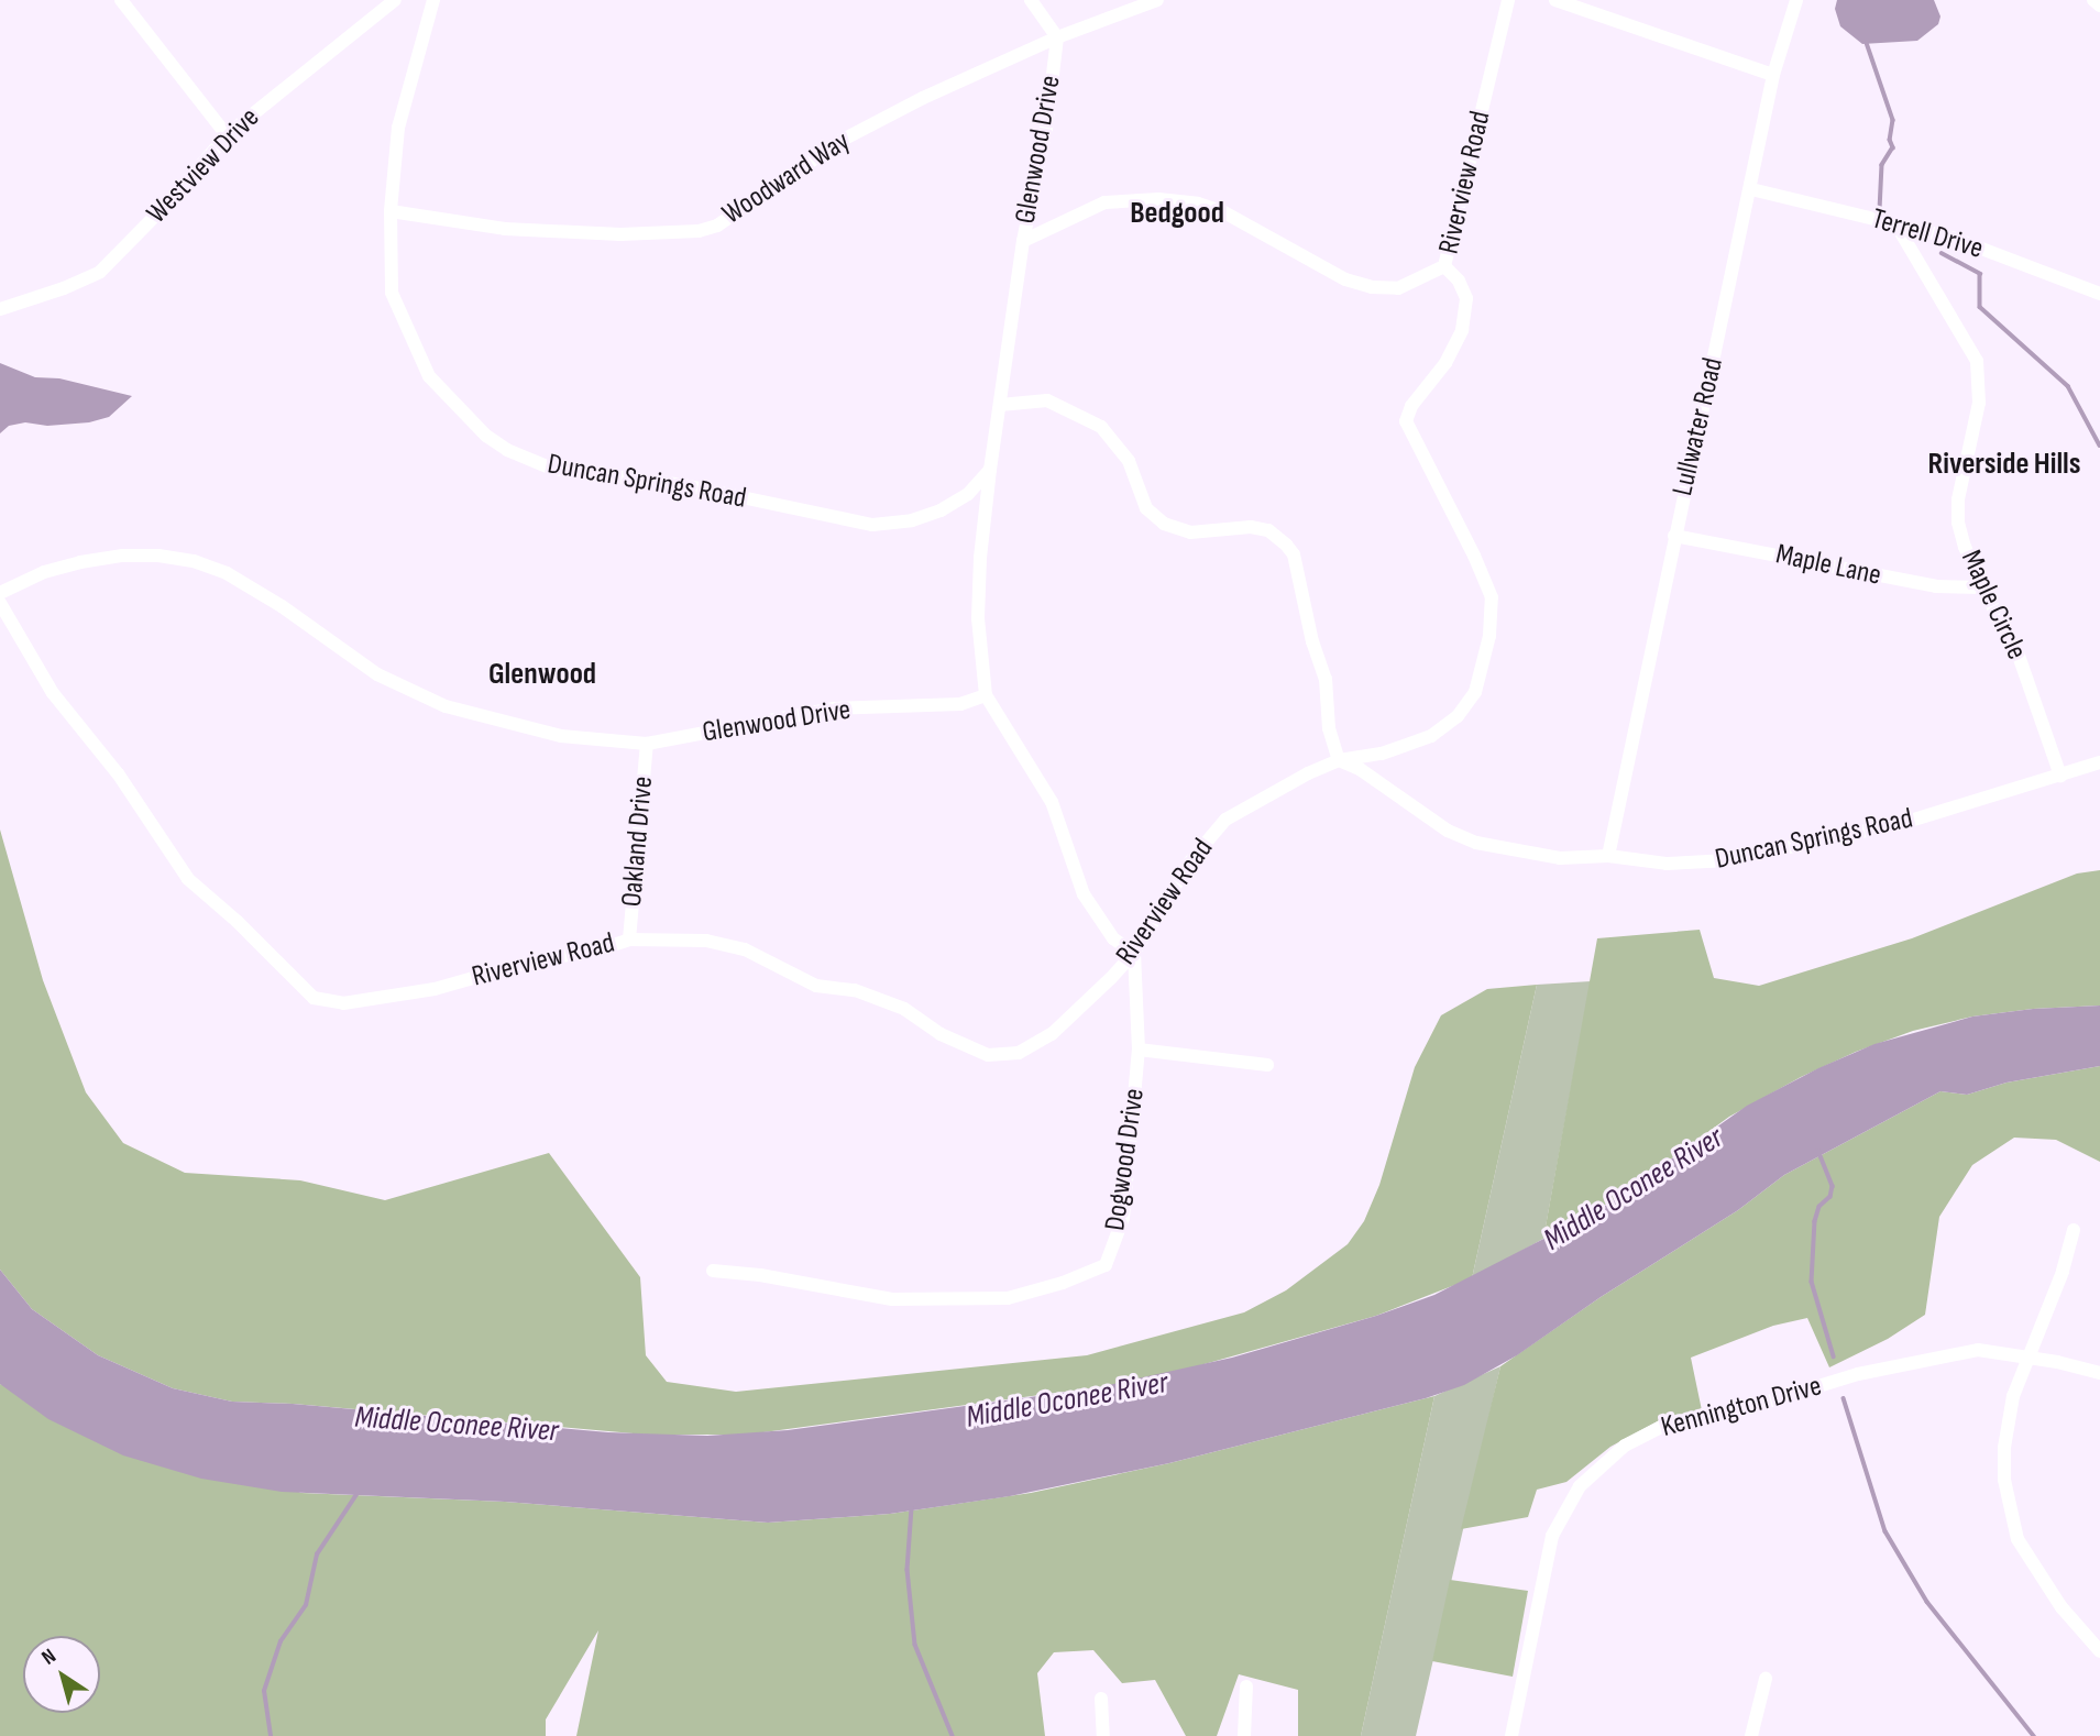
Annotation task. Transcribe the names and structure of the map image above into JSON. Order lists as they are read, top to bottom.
{
  "streets": {
    "street": [
      "Glenwood Drive",
      "Westview Drive",
      "Woodward Way",
      "Riverview Road",
      "Terrell Drive",
      "Lullwater Road",
      "Duncan Springs Road",
      "Maple Lane",
      "Maple Circle",
      "Oakland Drive",
      "Dogwood Drive",
      "Kennington Drive"
    ]
  },
  "crossings": [
    ["Glenwood Drive", "Woodward Way"],
    ["Glenwood Drive", "Duncan Springs Road"],
    ["Glenwood Drive", "Oakland Drive"],
    ["Woodward Way", "Duncan Springs Road"],
    ["Riverview Road", "Duncan Springs Road"],
    ["Riverview Road", "Oakland Drive"],
    ["Riverview Road", "Dogwood Drive"],
    ["Terrell Drive", "Lullwater Road"],
    ["Terrell Drive", "Maple Circle"],
    ["Lullwater Road", "Duncan Springs Road"],
    ["Lullwater Road", "Maple Lane"],
    ["Duncan Springs Road", "Maple Circle"],
    ["Maple Lane", "Maple Circle"]
  ],
  "districts": ["Bedgood", "Riverside Hills", "Glenwood"],
  "water": ["Middle Oconee River"],
  "north": "top left"
}
